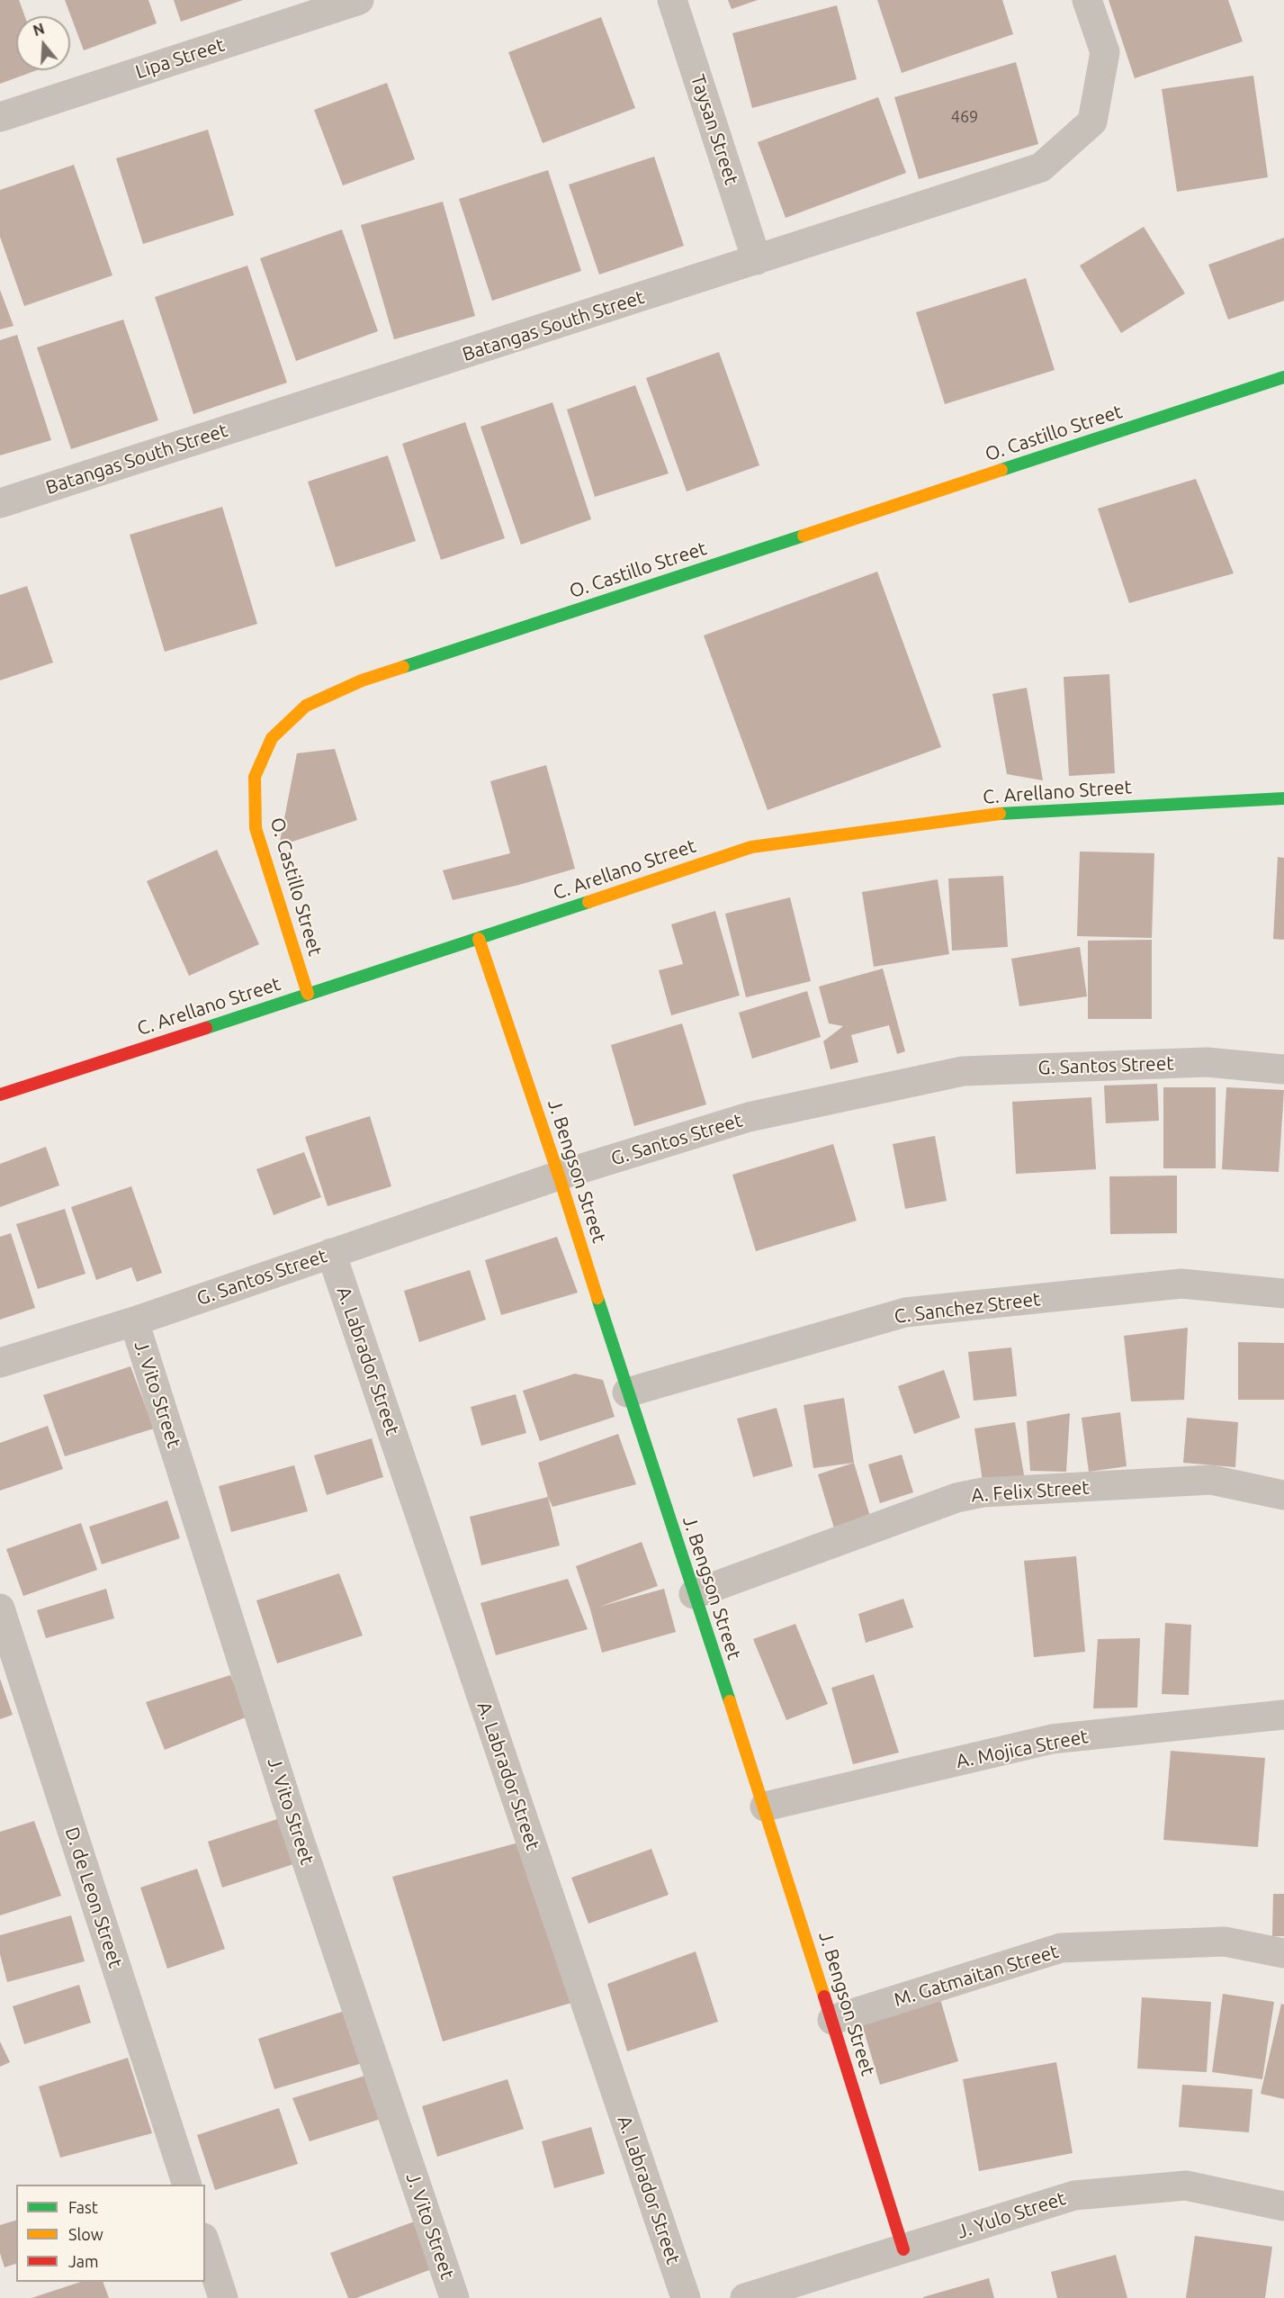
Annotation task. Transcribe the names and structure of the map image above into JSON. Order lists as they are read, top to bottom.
{
  "streets": {
    "street": [
      "Lipa Street",
      "Taysan Street",
      "Batangas South Street",
      "O. Castillo Street",
      "C. Arellano Street",
      "G. Santos Street",
      "J. Bengson Street",
      "C. Sanchez Street",
      "A. Labrador Street",
      "J. Vito Street",
      "A. Felix Street",
      "A. Mojica Street",
      "D. de Leon Street",
      "M. Gatmaitan Street",
      "J. Yulo Street"
    ]
  },
  "crossings": [
    ["Taysan Street", "Batangas South Street"],
    ["O. Castillo Street", "C. Arellano Street"],
    ["C. Arellano Street", "J. Bengson Street"],
    ["G. Santos Street", "J. Bengson Street"],
    ["G. Santos Street", "A. Labrador Street"],
    ["G. Santos Street", "J. Vito Street"],
    ["J. Bengson Street", "C. Sanchez Street"],
    ["J. Bengson Street", "A. Felix Street"],
    ["J. Bengson Street", "A. Mojica Street"],
    ["J. Bengson Street", "M. Gatmaitan Street"],
    ["J. Bengson Street", "J. Yulo Street"]
  ],
  "house_numbers": ["469"],
  "legend": ["Fast", "Slow", "Jam"],
  "north": "top"
}
